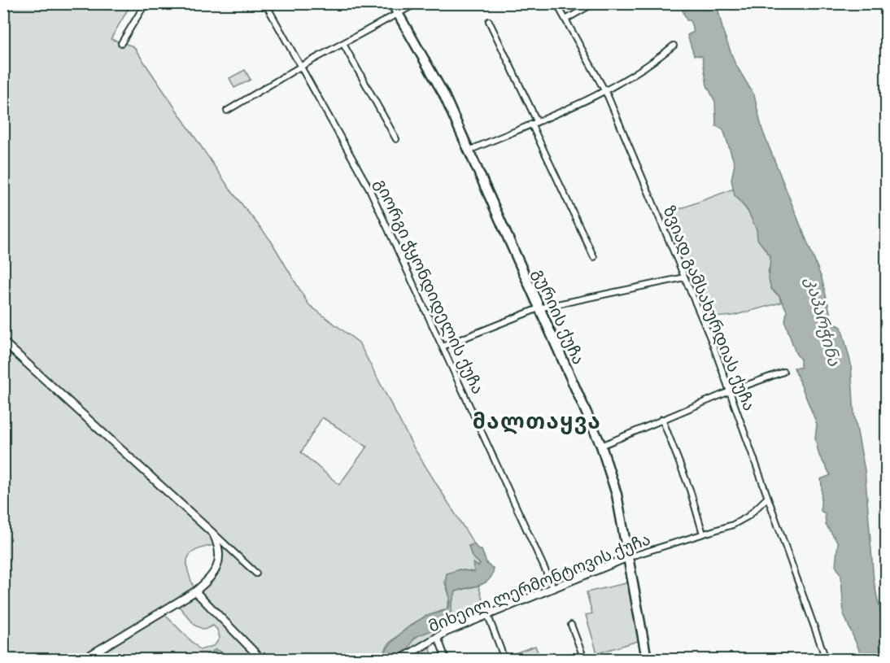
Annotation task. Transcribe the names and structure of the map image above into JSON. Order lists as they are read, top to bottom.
{
  "streets": {
    "highway": ["გურიის ქუჩა"],
    "street": ["გიორგი ჭყონდიდელის ქუჩა", "ზვიად გამსახურდიას ქუჩა", "მიხეილ ლერმონტოვის ქუჩა"]
  },
  "crossings": [
    ["გიორგი ჭყონდიდელის ქუჩა", "მიხეილ ლერმონტოვის ქუჩა"],
    ["ზვიად გამსახურდიას ქუჩა", "მიხეილ ლერმონტოვის ქუჩა"],
    ["გურიის ქუჩა", "მიხეილ ლერმონტოვის ქუჩა"]
  ],
  "districts": ["მალთაყვა"],
  "water": ["კაპარჭინა"]
}
